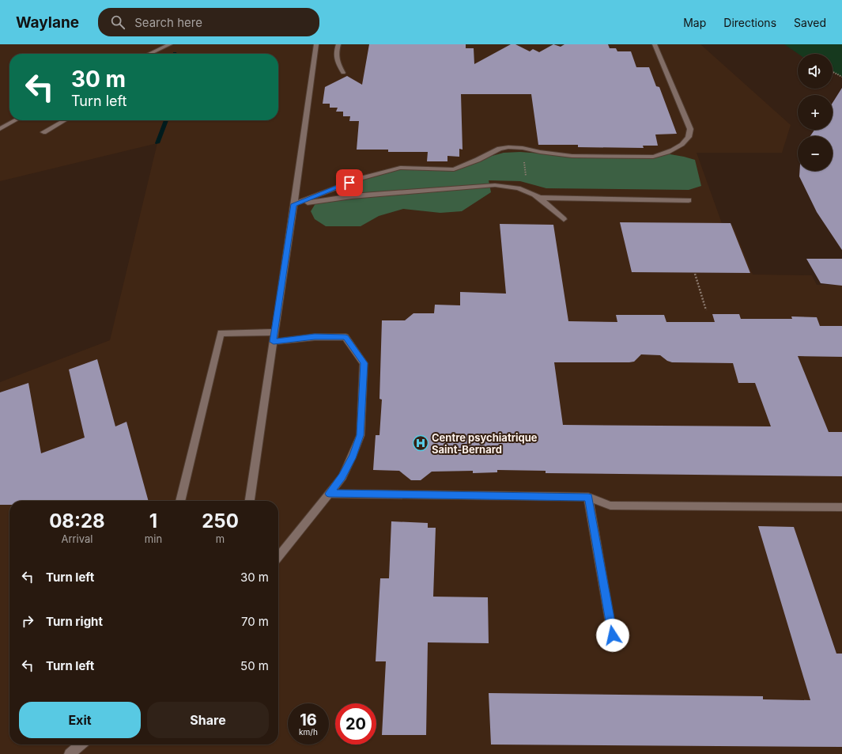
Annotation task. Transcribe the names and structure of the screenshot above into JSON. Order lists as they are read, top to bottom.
{
  "places": {
    "hospital": ["Centre psychiatrique Saint-Bernard"]
  },
  "page": {
    "header": "Waylane",
    "search": "Search here",
    "nav": ["Map", "Directions", "Saved"],
    "map_buttons": ["+", "−"],
    "turn": ["30 m", "Turn left"],
    "eta": [
      "08:28",
      "Arrival",
      "1",
      "min",
      "250",
      "m"
    ],
    "list": [
      {
        "name": "Turn left",
        "value": "30 m"
      },
      {
        "name": "Turn right",
        "value": "70 m"
      },
      {
        "name": "Turn left",
        "value": "50 m"
      }
    ],
    "buttons": ["Exit", "Share"],
    "speed": "16 km/h",
    "limit": "20"
  }
}
